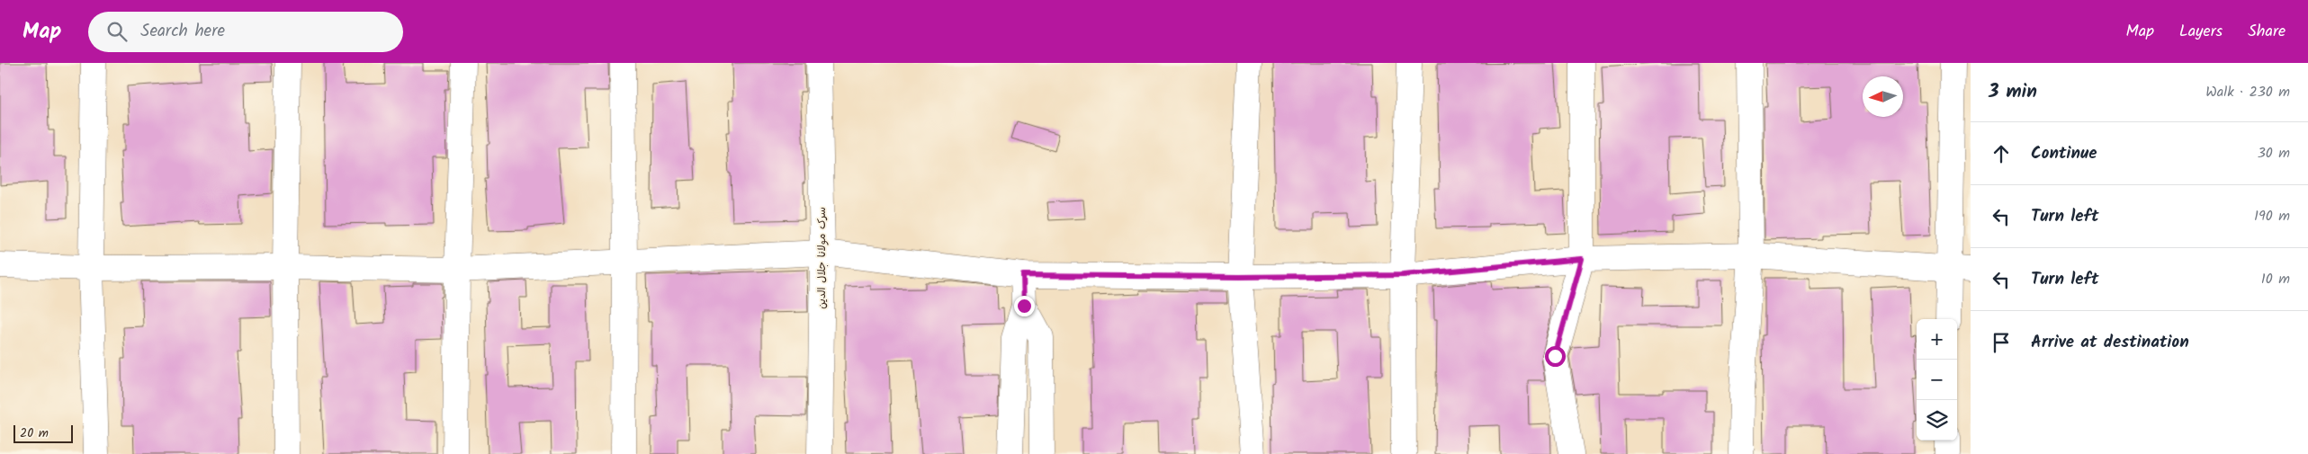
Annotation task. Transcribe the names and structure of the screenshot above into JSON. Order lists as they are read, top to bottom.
{
  "streets": {
    "street": ["سرک مولانا جلال الدین"]
  },
  "scale_bar": "20 m",
  "north": "left",
  "page": {
    "header": "Map",
    "search": "Search here",
    "nav": ["Map", "Layers", "Share"],
    "heading": ["3 min", "Walk · 230 m"],
    "list": [
      ["Continue", "30 m"],
      ["Turn left", "190 m"],
      ["Turn left", "10 m"],
      "Arrive at destination"
    ],
    "map_buttons": ["+", "−"],
    "scale": "20 m"
  }
}
